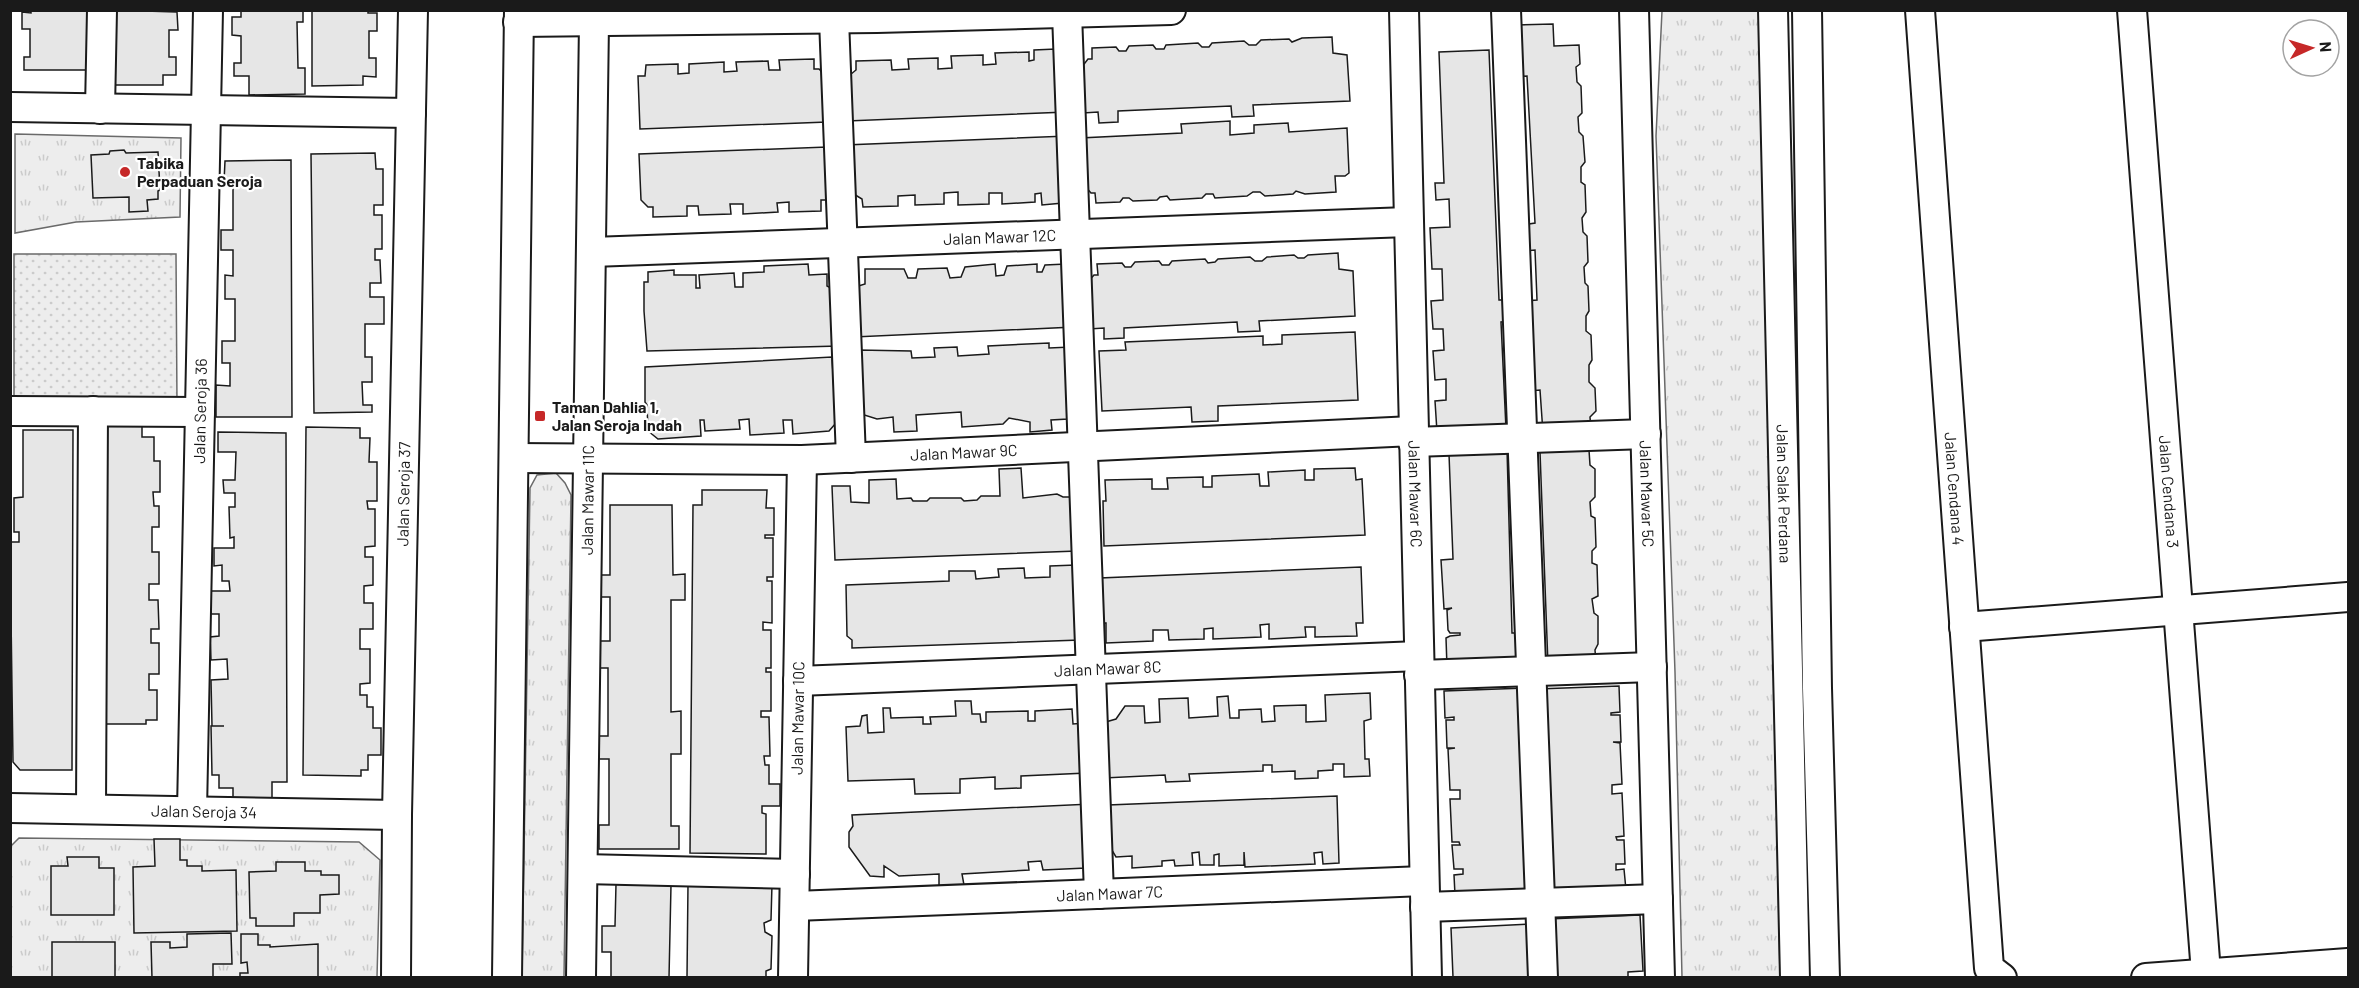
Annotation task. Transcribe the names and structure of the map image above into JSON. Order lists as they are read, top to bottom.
{
  "streets": {
    "street": [
      "Jalan Mawar 12C",
      "Jalan Seroja 36",
      "Jalan Mawar 9C",
      "Jalan Cendana 4",
      "Jalan Cendana 3",
      "Jalan Seroja 37",
      "Jalan Mawar 6C",
      "Jalan Mawar 5C",
      "Jalan Salak Perdana",
      "Jalan Mawar 11C",
      "Jalan Mawar 8C",
      "Jalan Mawar 10C",
      "Jalan Seroja 34",
      "Jalan Mawar 7C"
    ]
  },
  "crossings": [
    ["Jalan Mawar 12C", "Jalan Mawar 6C"],
    ["Jalan Mawar 12C", "Jalan Mawar 11C"],
    ["Jalan Seroja 36", "Jalan Seroja 34"],
    ["Jalan Mawar 9C", "Jalan Mawar 6C"],
    ["Jalan Mawar 9C", "Jalan Mawar 5C"],
    ["Jalan Mawar 9C", "Jalan Mawar 11C"],
    ["Jalan Mawar 9C", "Jalan Mawar 10C"],
    ["Jalan Seroja 37", "Jalan Seroja 34"],
    ["Jalan Mawar 6C", "Jalan Mawar 8C"],
    ["Jalan Mawar 6C", "Jalan Mawar 7C"],
    ["Jalan Mawar 5C", "Jalan Mawar 8C"],
    ["Jalan Mawar 5C", "Jalan Mawar 7C"],
    ["Jalan Mawar 8C", "Jalan Mawar 10C"],
    ["Jalan Mawar 10C", "Jalan Mawar 7C"]
  ],
  "places": {
    "other": ["Tabika Perpaduan Seroja"],
    "transit": ["Taman Dahlia 1, Jalan Seroja Indah"]
  },
  "north": "right"
}
